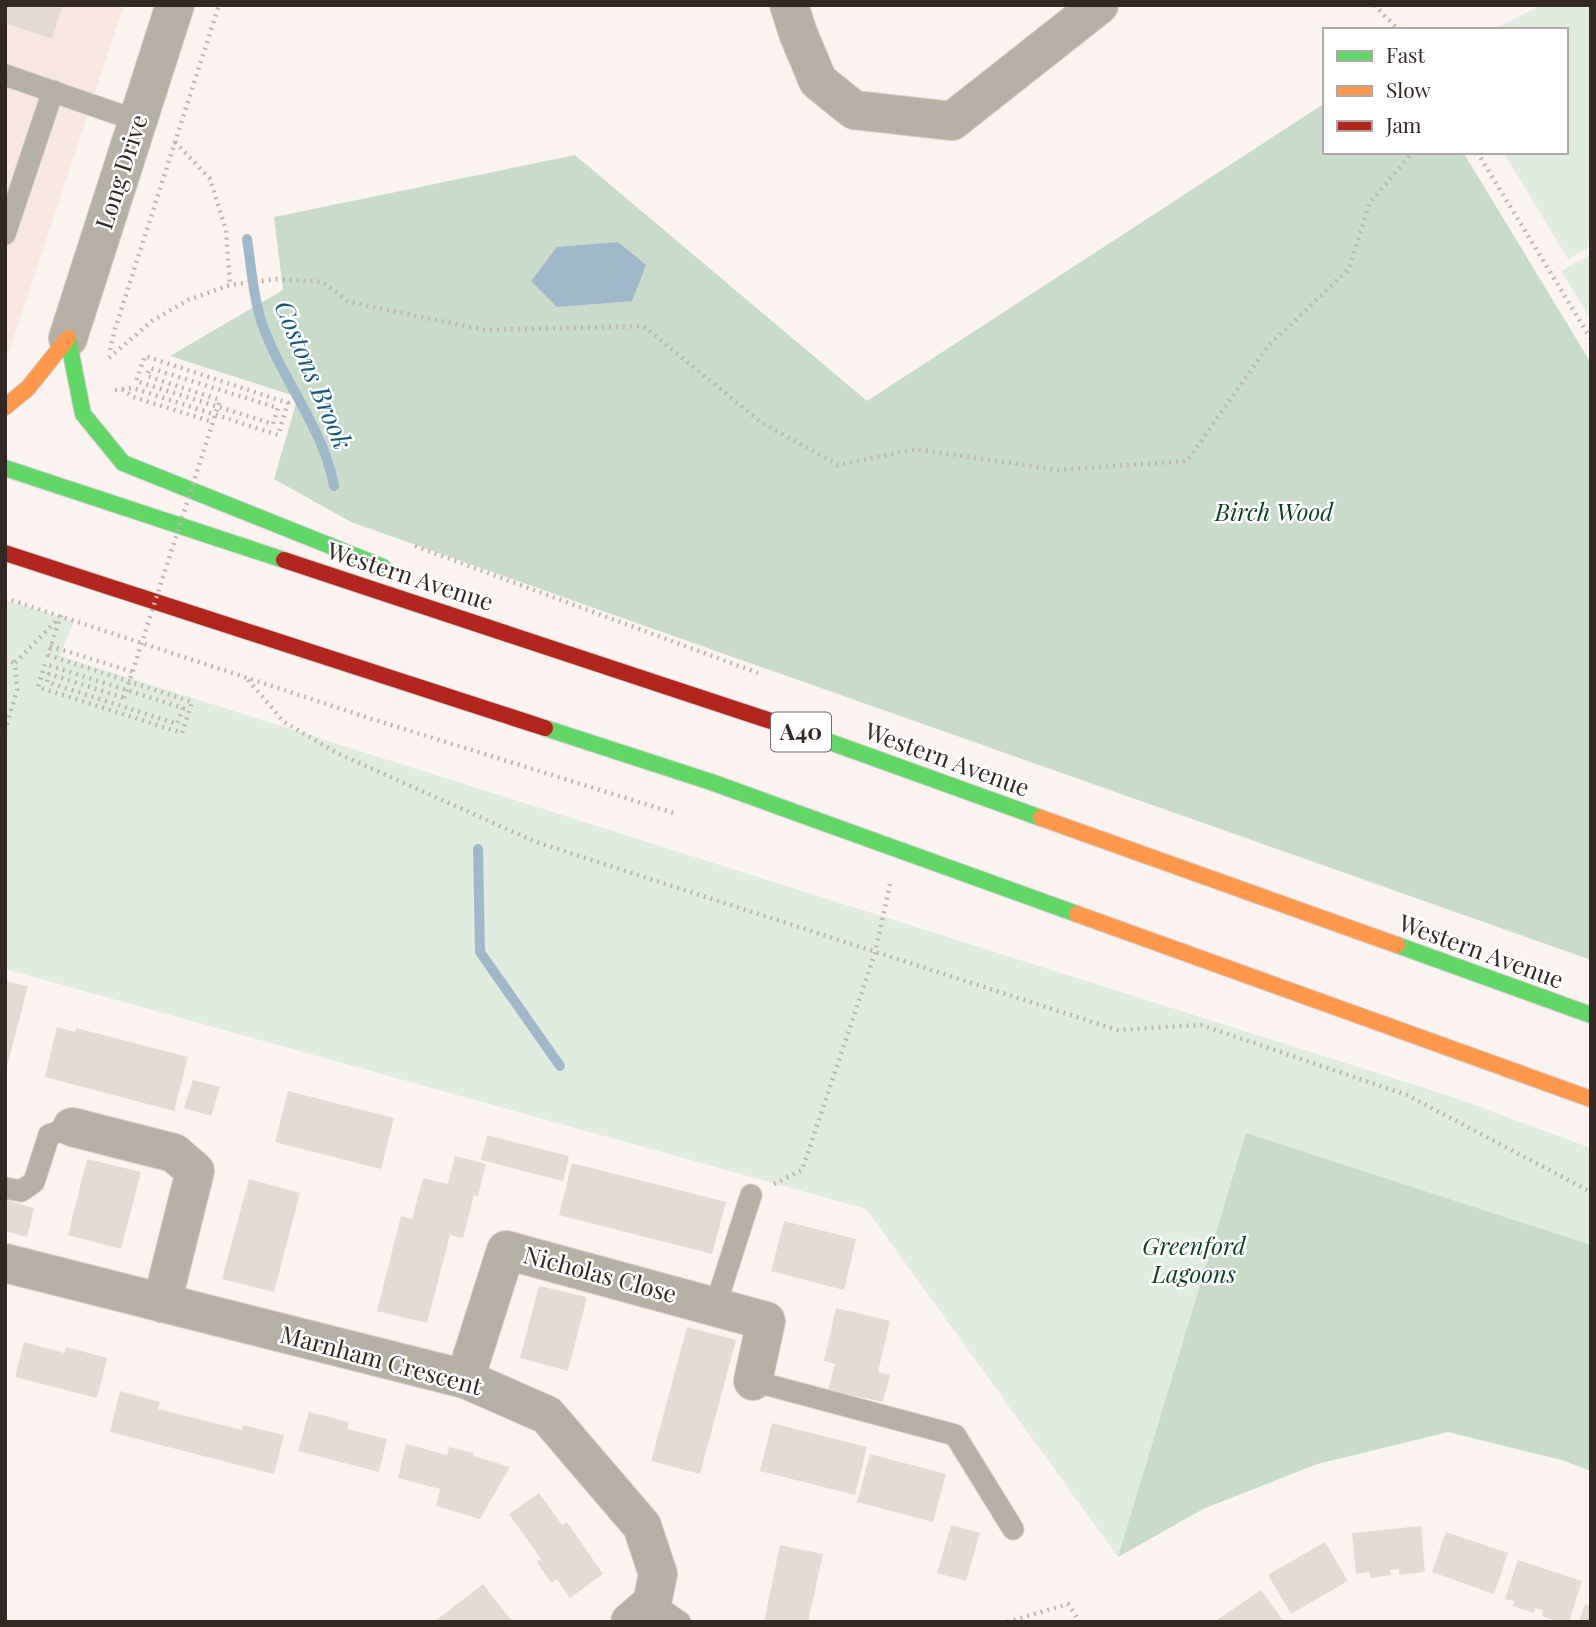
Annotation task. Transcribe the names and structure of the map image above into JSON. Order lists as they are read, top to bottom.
{
  "streets": {
    "highway": ["Western Avenue", "A40"],
    "street": ["Long Drive", "Nicholas Close", "Marnham Crescent"]
  },
  "crossings": [
    ["Nicholas Close", "Marnham Crescent"]
  ],
  "water": ["Costons Brook"],
  "parks": ["Birch Wood", "Greenford Lagoons"],
  "legend": ["Fast", "Slow", "Jam"]
}
